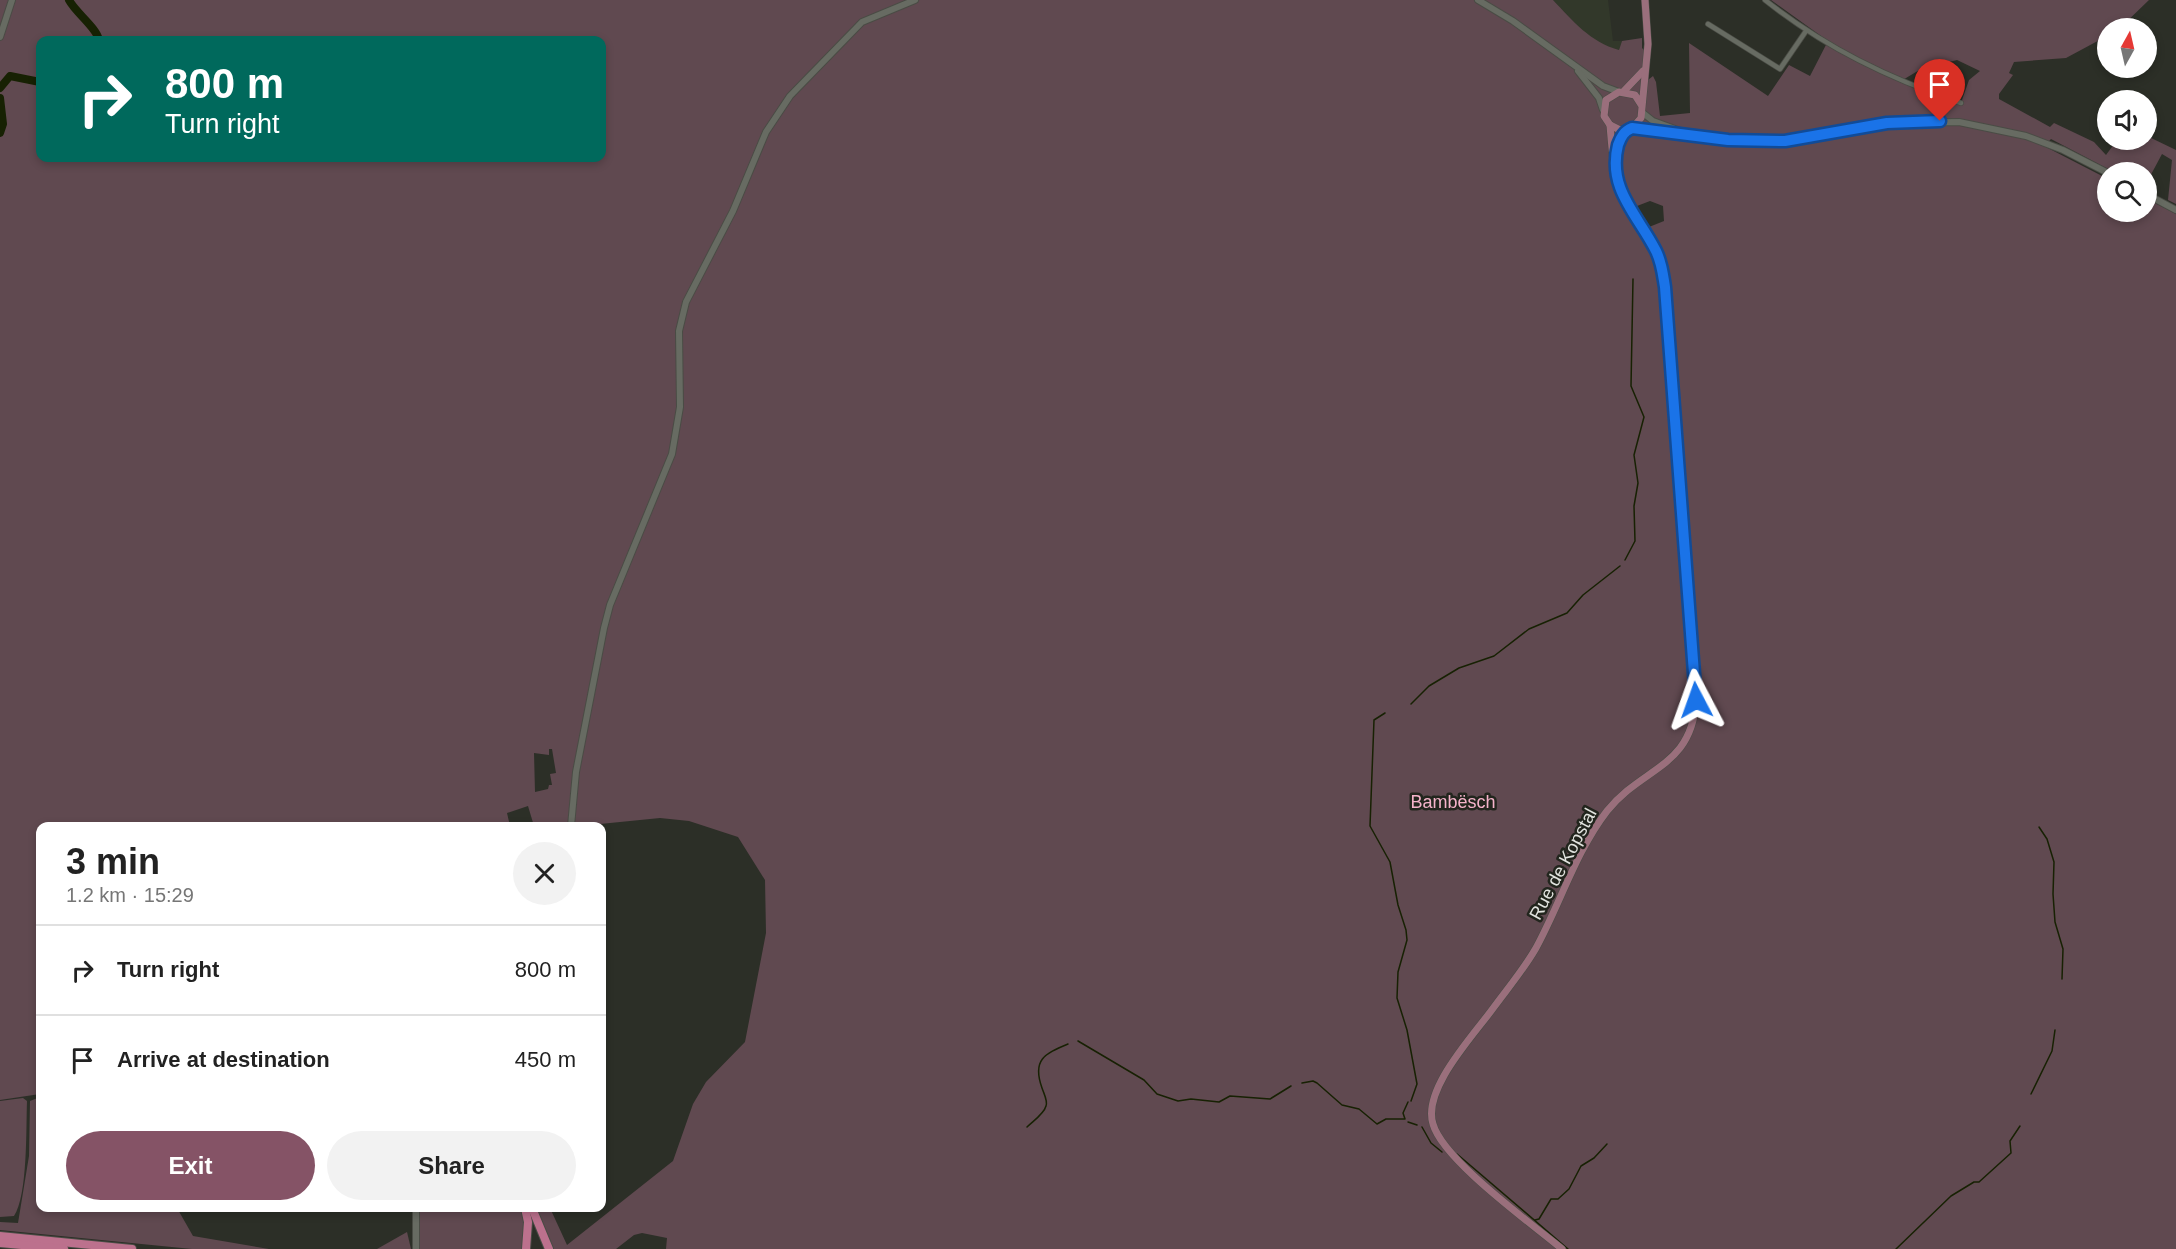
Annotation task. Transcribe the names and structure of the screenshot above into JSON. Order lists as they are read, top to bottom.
{
  "streets": {
    "main road": ["Rue de Kopstal"]
  },
  "parks": ["Bambësch"],
  "north": "top",
  "page": {
    "turn": ["800 m", "Turn right"],
    "heading": ["3 min", "1.2 km · 15:29"],
    "list": [
      {
        "name": "Turn right",
        "value": "800 m"
      },
      {
        "name": "Arrive at destination",
        "value": "450 m"
      }
    ],
    "buttons": ["Exit", "Share"]
  }
}
